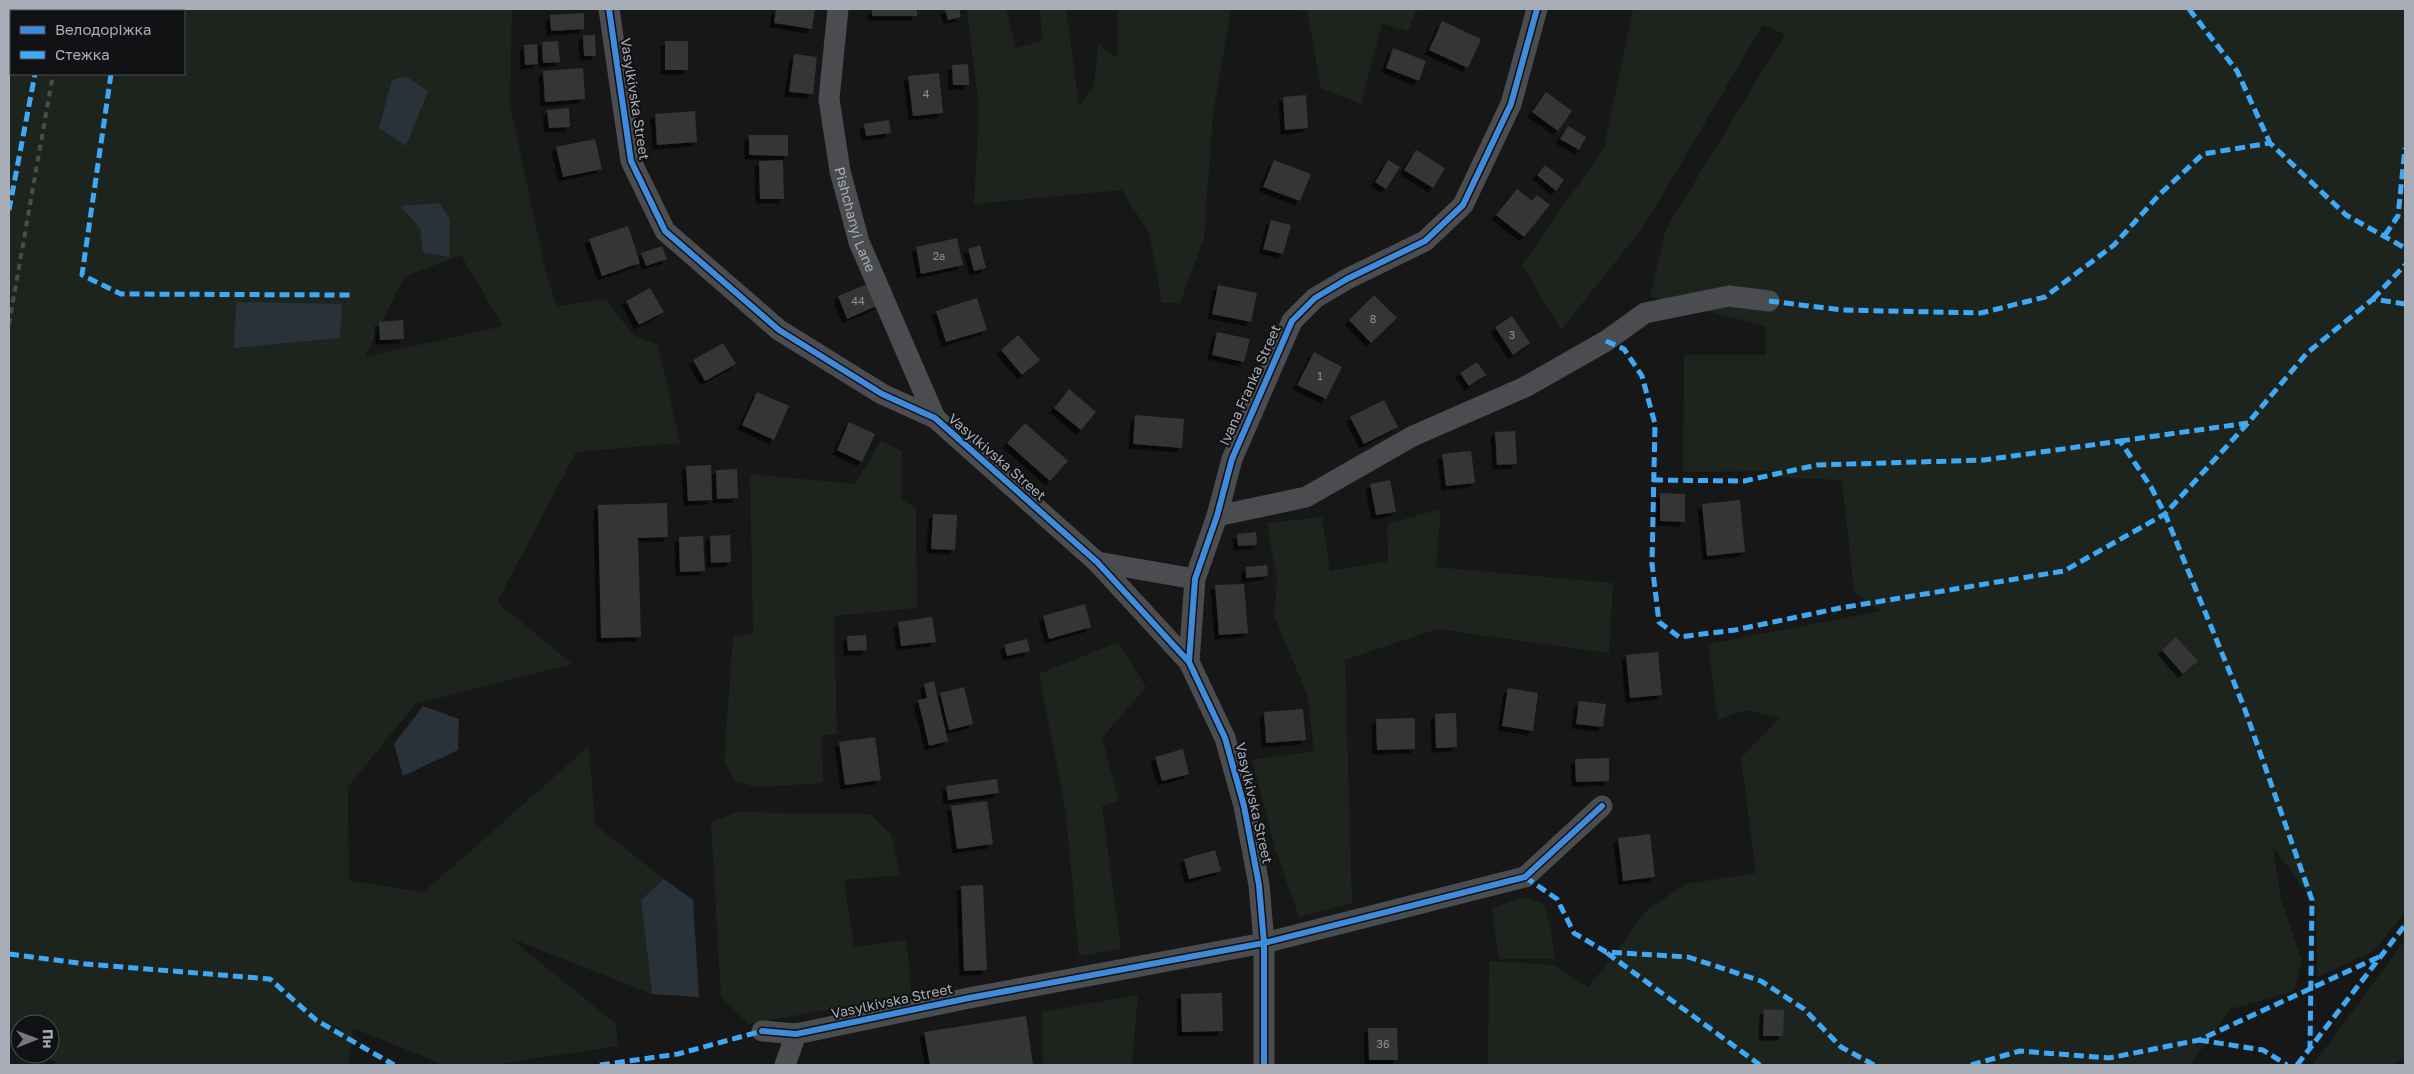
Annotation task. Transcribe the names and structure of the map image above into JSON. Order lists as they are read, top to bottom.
{
  "streets": {
    "street": ["Vasylkivska Street", "Pishchanyi Lane", "Ivana Franka Street"]
  },
  "crossings": [
    ["Vasylkivska Street", "Pishchanyi Lane"],
    ["Vasylkivska Street", "Ivana Franka Street"]
  ],
  "house_numbers": [
    "4",
    "2а",
    "44",
    "8",
    "3",
    "1",
    "36"
  ],
  "legend": ["Велодоріжка", "Стежка"],
  "north": "right"
}
